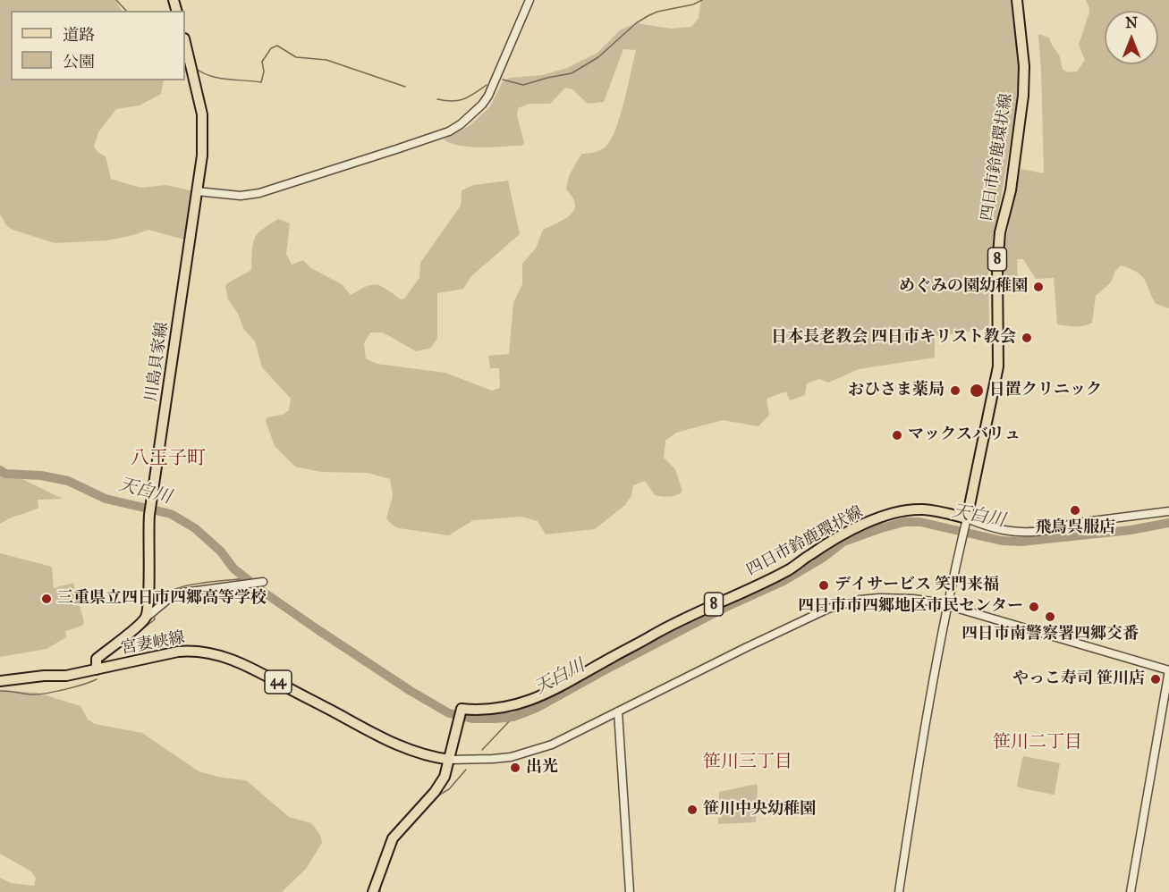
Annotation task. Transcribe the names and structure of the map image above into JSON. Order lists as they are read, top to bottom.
{
  "streets": {
    "main road": [
      "四日市鈴鹿環状線",
      "8",
      "川島貝家線",
      "宮妻峡線",
      "44"
    ]
  },
  "crossings": [
    ["四日市鈴鹿環状線", "宮妻峡線"]
  ],
  "districts": ["八王子町", "笹川二丁目", "笹川三丁目"],
  "water": ["天白川"],
  "places": [
    "めぐみの園幼稚園",
    "日本長老教会 四日市キリスト教会",
    "おひさま薬局",
    "日置クリニック",
    "マックスバリュ",
    "飛鳥呉服店",
    "デイサービス 笑門来福",
    "三重県立四日市四郷高等学校",
    "四日市市四郷地区市民センター",
    "四日市南警察署四郷交番",
    "やっこ寿司 笹川店",
    "出光",
    "笹川中央幼稚園"
  ],
  "legend": ["道路", "公園"],
  "north": "top"
}
